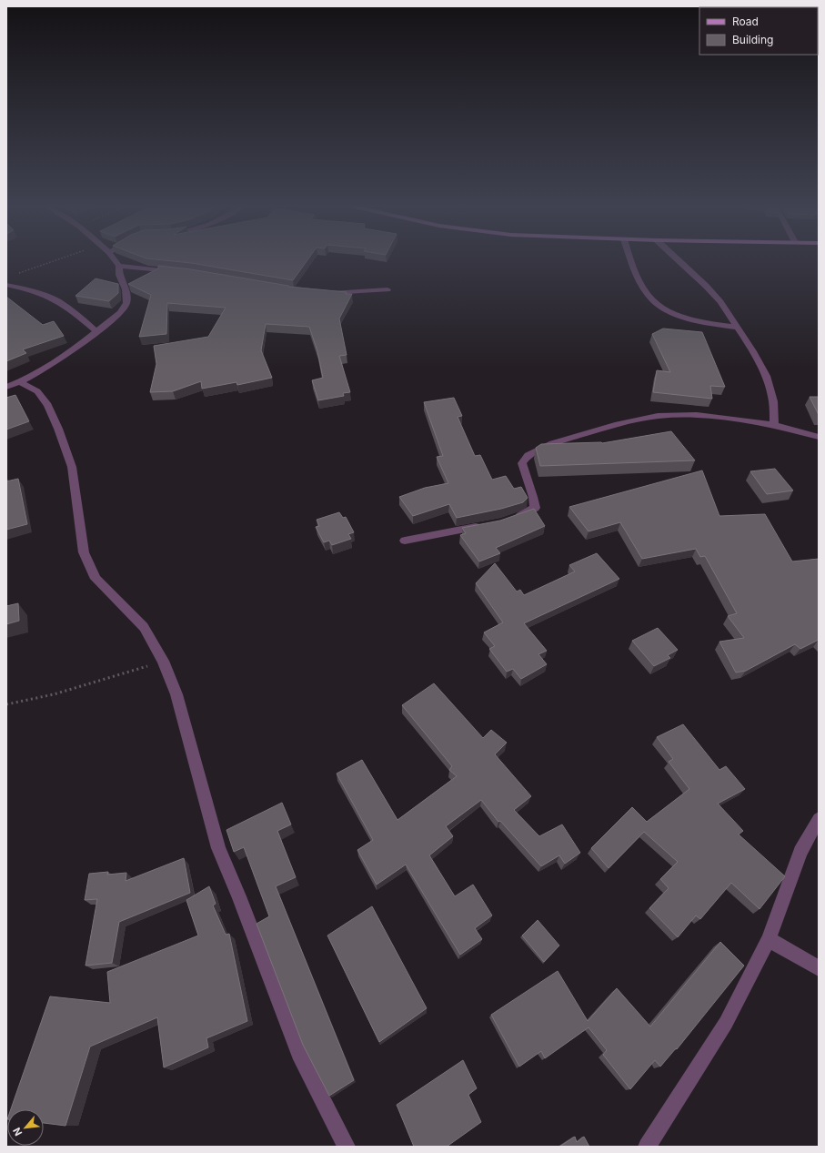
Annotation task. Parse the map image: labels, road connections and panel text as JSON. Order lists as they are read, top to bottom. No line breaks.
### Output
{"legend":["Road","Building"],"north":"bottom left"}
